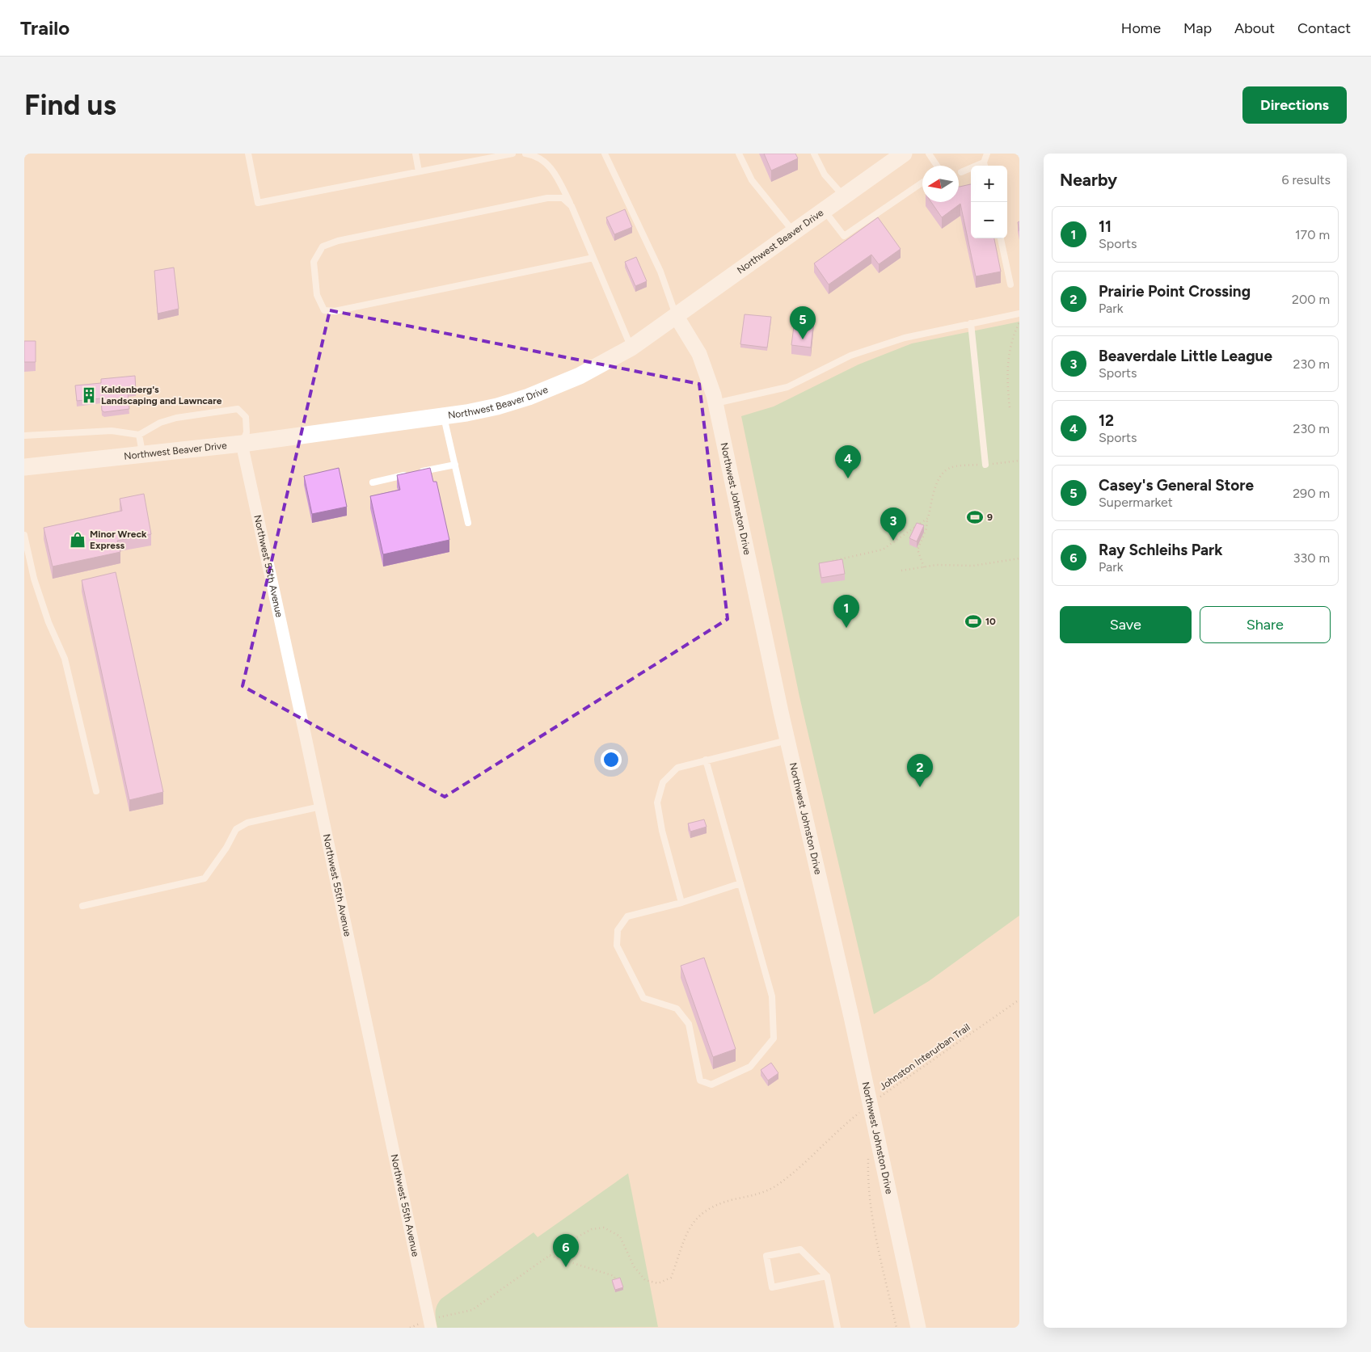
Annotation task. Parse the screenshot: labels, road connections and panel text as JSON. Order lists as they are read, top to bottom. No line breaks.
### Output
{"streets":{"main road":["Northwest Beaver Drive"],"street":["Northwest Johnston Drive","Northwest 55th Avenue"],"path":["Johnston Interurban Trail"]},"crossings":[["Northwest Beaver Drive","Northwest Johnston Drive"],["Northwest Beaver Drive","Northwest 55th Avenue"],["Northwest Johnston Drive","Johnston Interurban Trail"],["Northwest 55th Avenue","Johnston Interurban Trail"]],"places":{"building":["Kaldenberg's Landscaping and Lawncare"],"sports":["9","10"],"shop":["Minor Wreck Express"]},"north":"left","page":{"header":"Trailo","nav":["Home","Map","About","Contact"],"buttons":["Directions",["Save","Share"]],"title":"Find us","heading":["Nearby","6 results"],"map_buttons":["+","−"],"list":[{"mark":"1","name":"11","note":"Sports","value":"170 m"},{"mark":"2","name":"Prairie Point Crossing","note":"Park","value":"200 m"},{"mark":"3","name":"Beaverdale Little League","note":"Sports","value":"230 m"},{"mark":"4","name":"12","note":"Sports","value":"230 m"},{"mark":"5","name":"Casey's General Store","note":"Supermarket","value":"290 m"},{"mark":"6","name":"Ray Schleihs Park","note":"Park","value":"330 m"}],"pins":["5","4","3","1","2","6"]}}
